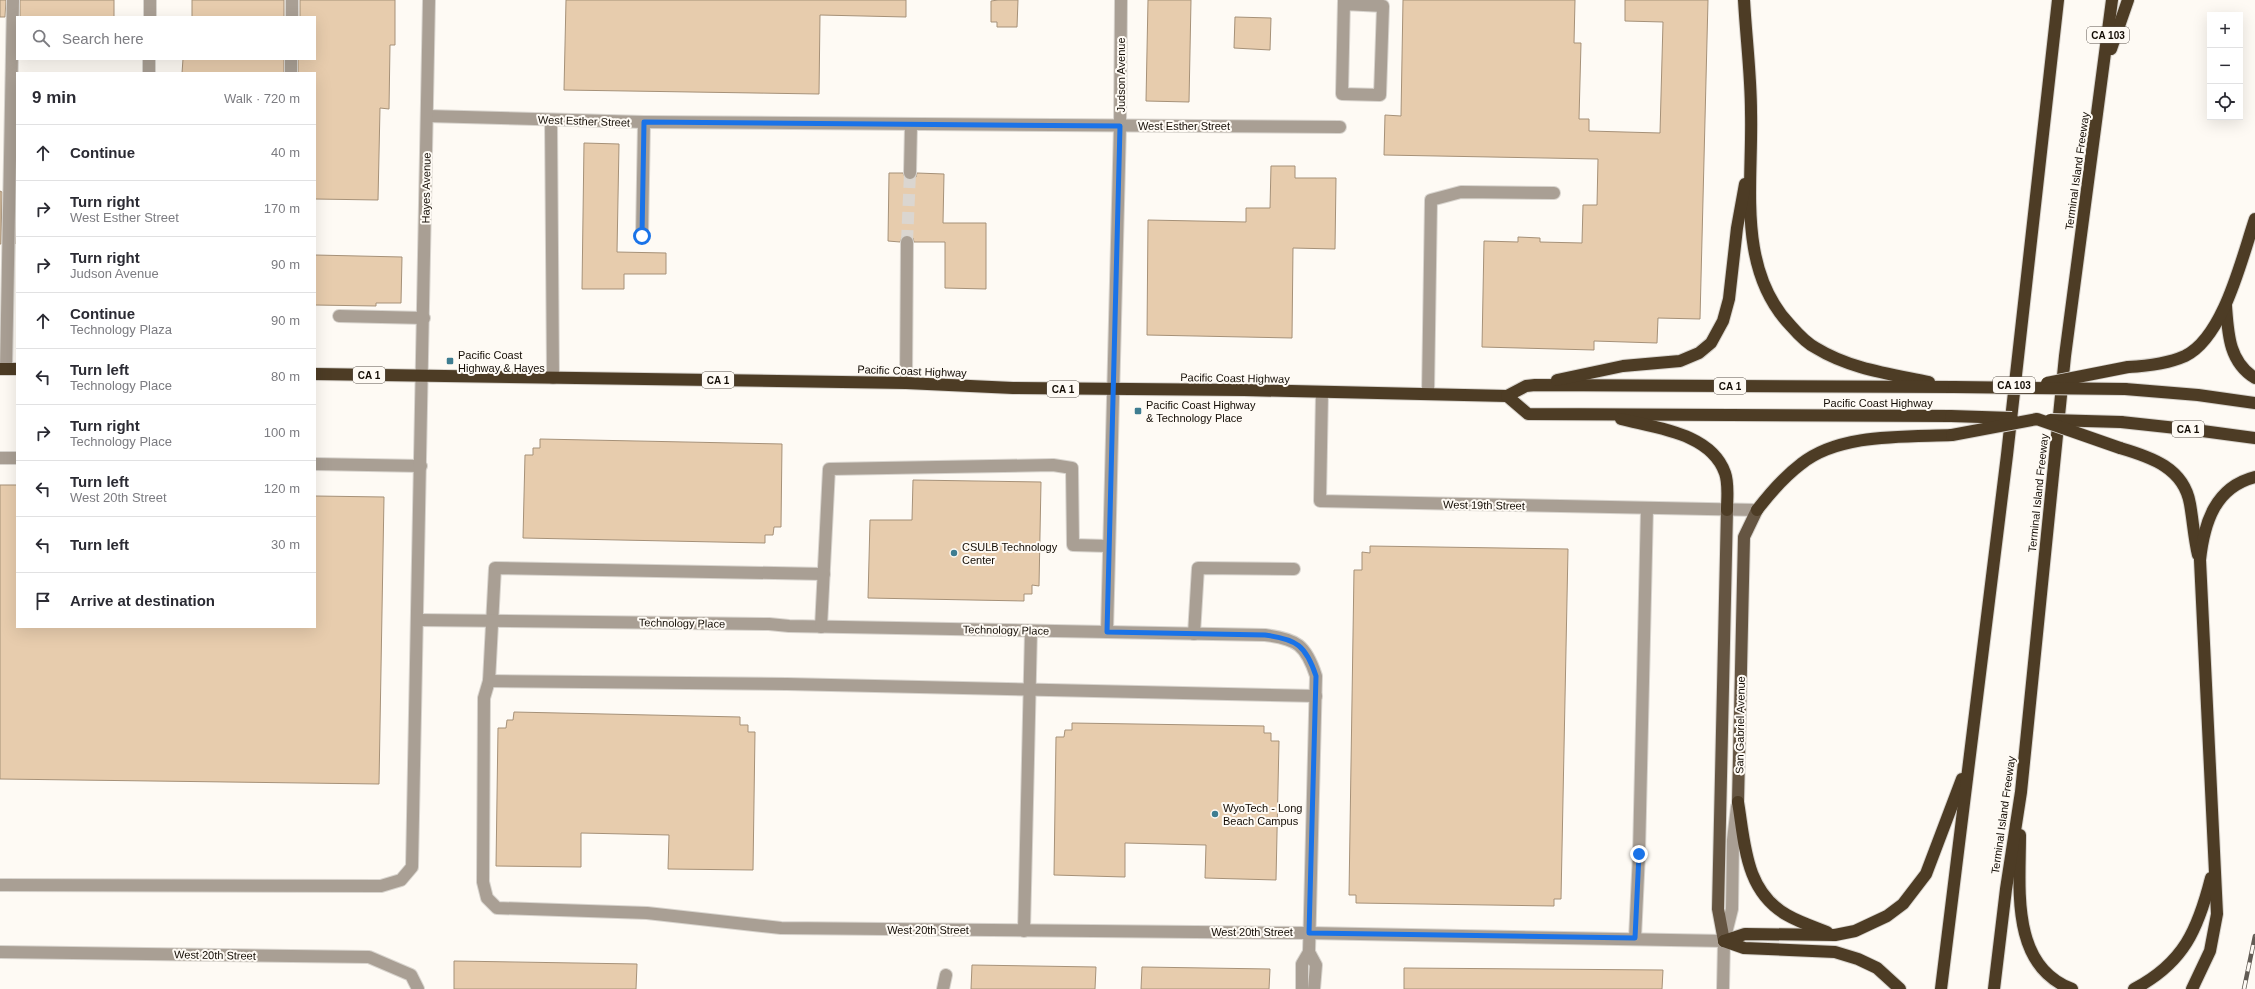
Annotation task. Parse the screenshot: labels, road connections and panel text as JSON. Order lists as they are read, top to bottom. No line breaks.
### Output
{"streets":{"highway":["CA 103","Terminal Island Freeway","Pacific Coast Highway","CA 1"],"main road":["San Gabriel Avenue"],"street":["Judson Avenue","West Esther Street","Hayes Avenue","West 19th Street","Technology Place","West 20th Street"]},"crossings":[["Judson Avenue","West Esther Street"],["Judson Avenue","Pacific Coast Highway"],["Judson Avenue","Technology Place"],["West Esther Street","Hayes Avenue"],["Hayes Avenue","Pacific Coast Highway"],["Hayes Avenue","Technology Place"],["Pacific Coast Highway","West 19th Street"],["West 19th Street","San Gabriel Avenue"],["Technology Place","West 20th Street"],["San Gabriel Avenue","West 20th Street"]],"places":{"transit":["Pacific Coast Highway & Hayes","Pacific Coast Highway & Technology Place"],"other":["CSULB Technology Center","WyoTech - Long Beach Campus"]},"page":{"map_buttons":["+","−"],"search":"Search here","heading":["9 min","Walk · 720 m"],"list":[["Continue","40 m"],["Turn right","West Esther Street","170 m"],["Turn right","Judson Avenue","90 m"],["Continue","Technology Plaza","90 m"],["Turn left","Technology Place","80 m"],["Turn right","Technology Place","100 m"],["Turn left","West 20th Street","120 m"],["Turn left","30 m"],"Arrive at destination"]}}
